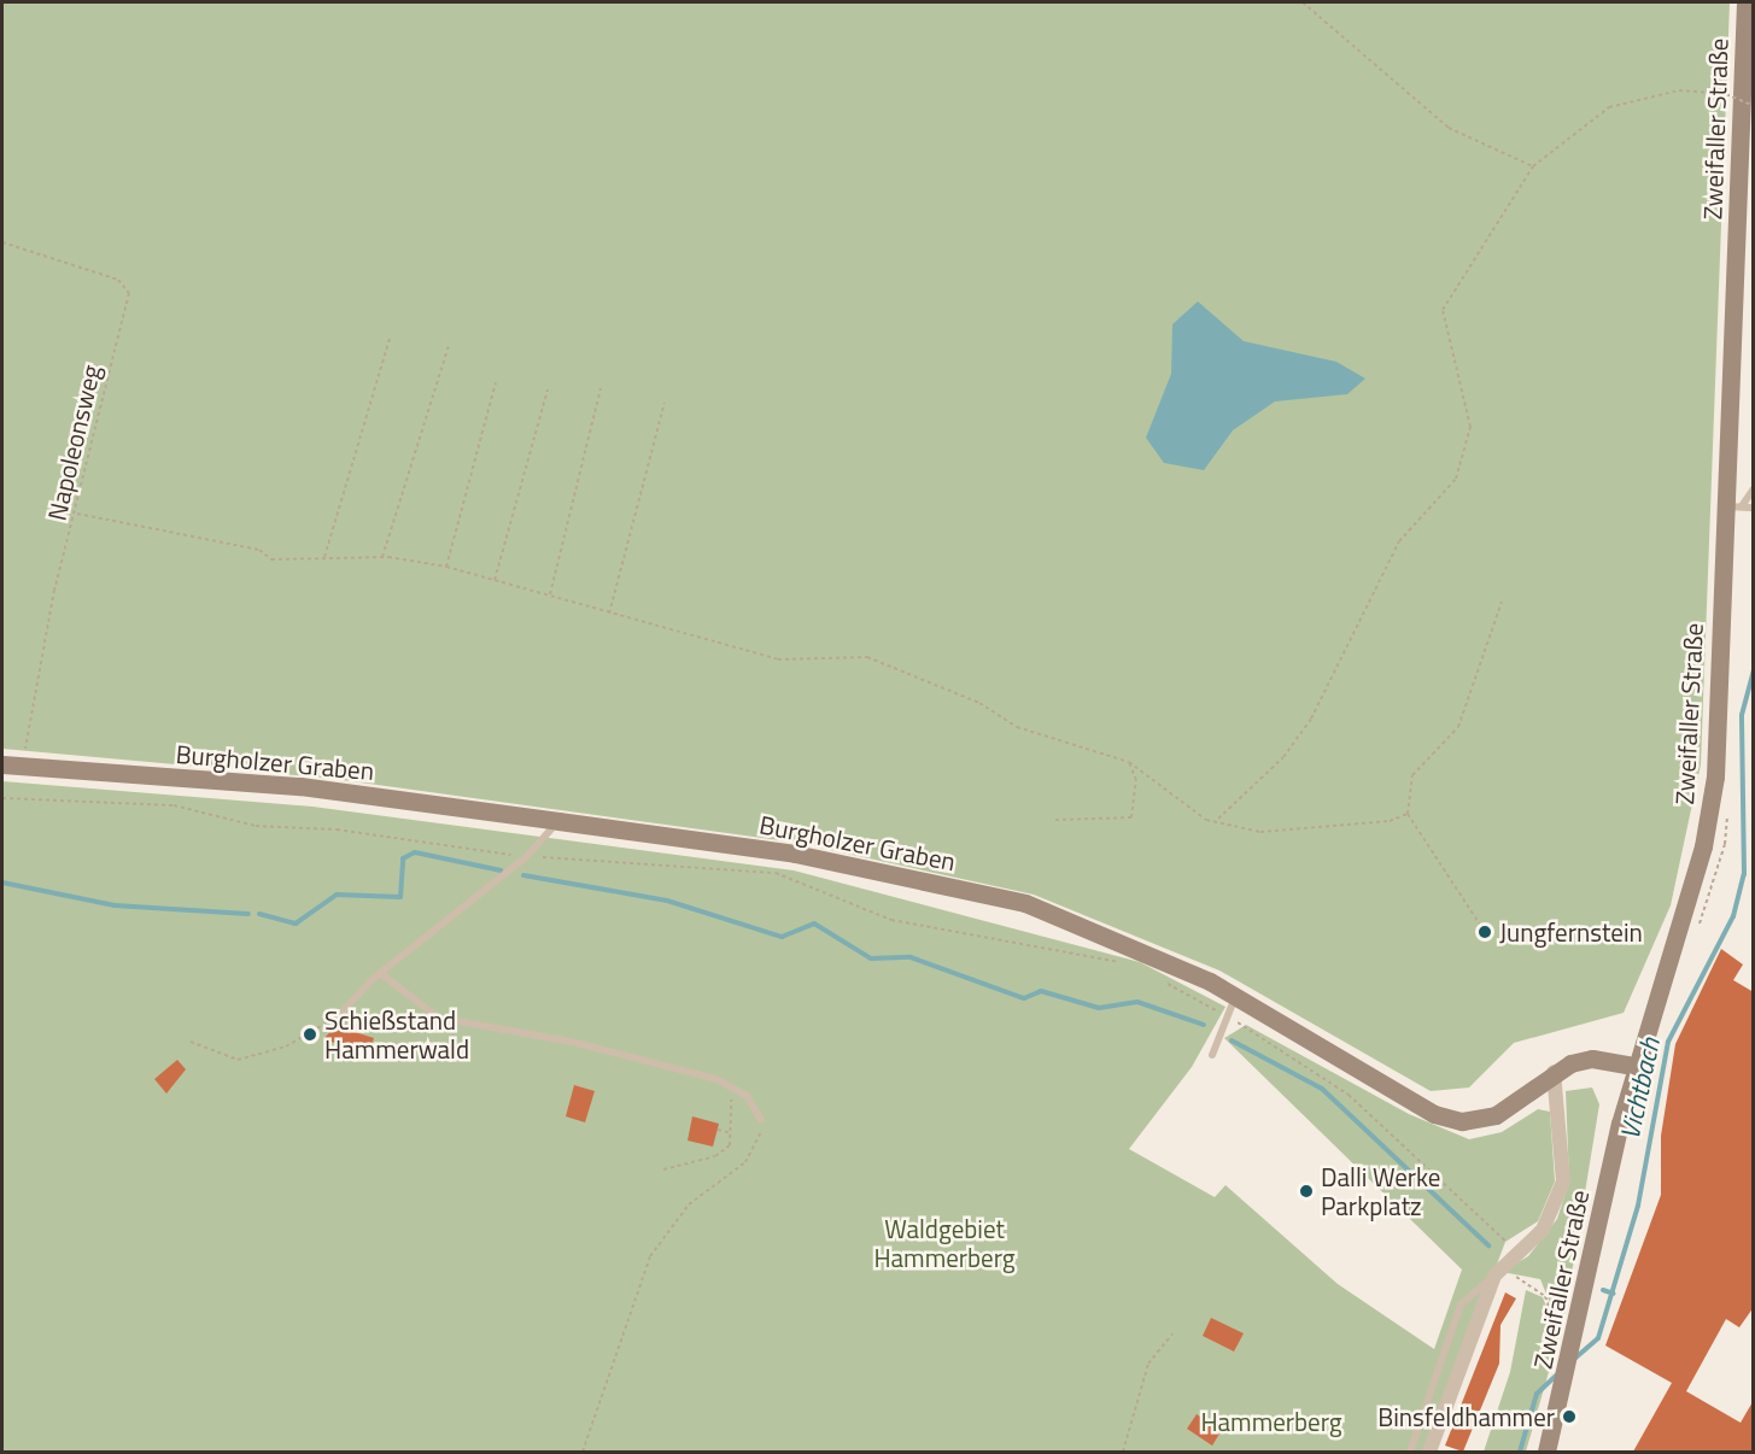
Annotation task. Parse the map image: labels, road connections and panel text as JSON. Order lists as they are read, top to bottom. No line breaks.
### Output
{"streets":{"main road":["Zweifaller Straße","Burgholzer Graben"],"path":["Napoleonsweg"]},"crossings":[["Zweifaller Straße","Burgholzer Graben"]],"water":["Vichtbach"],"parks":["Waldgebiet Hammerberg","Hammerberg"],"places":["Jungfernstein","Schießstand Hammerwald","Dalli Werke Parkplatz","Binsfeldhammer"]}
